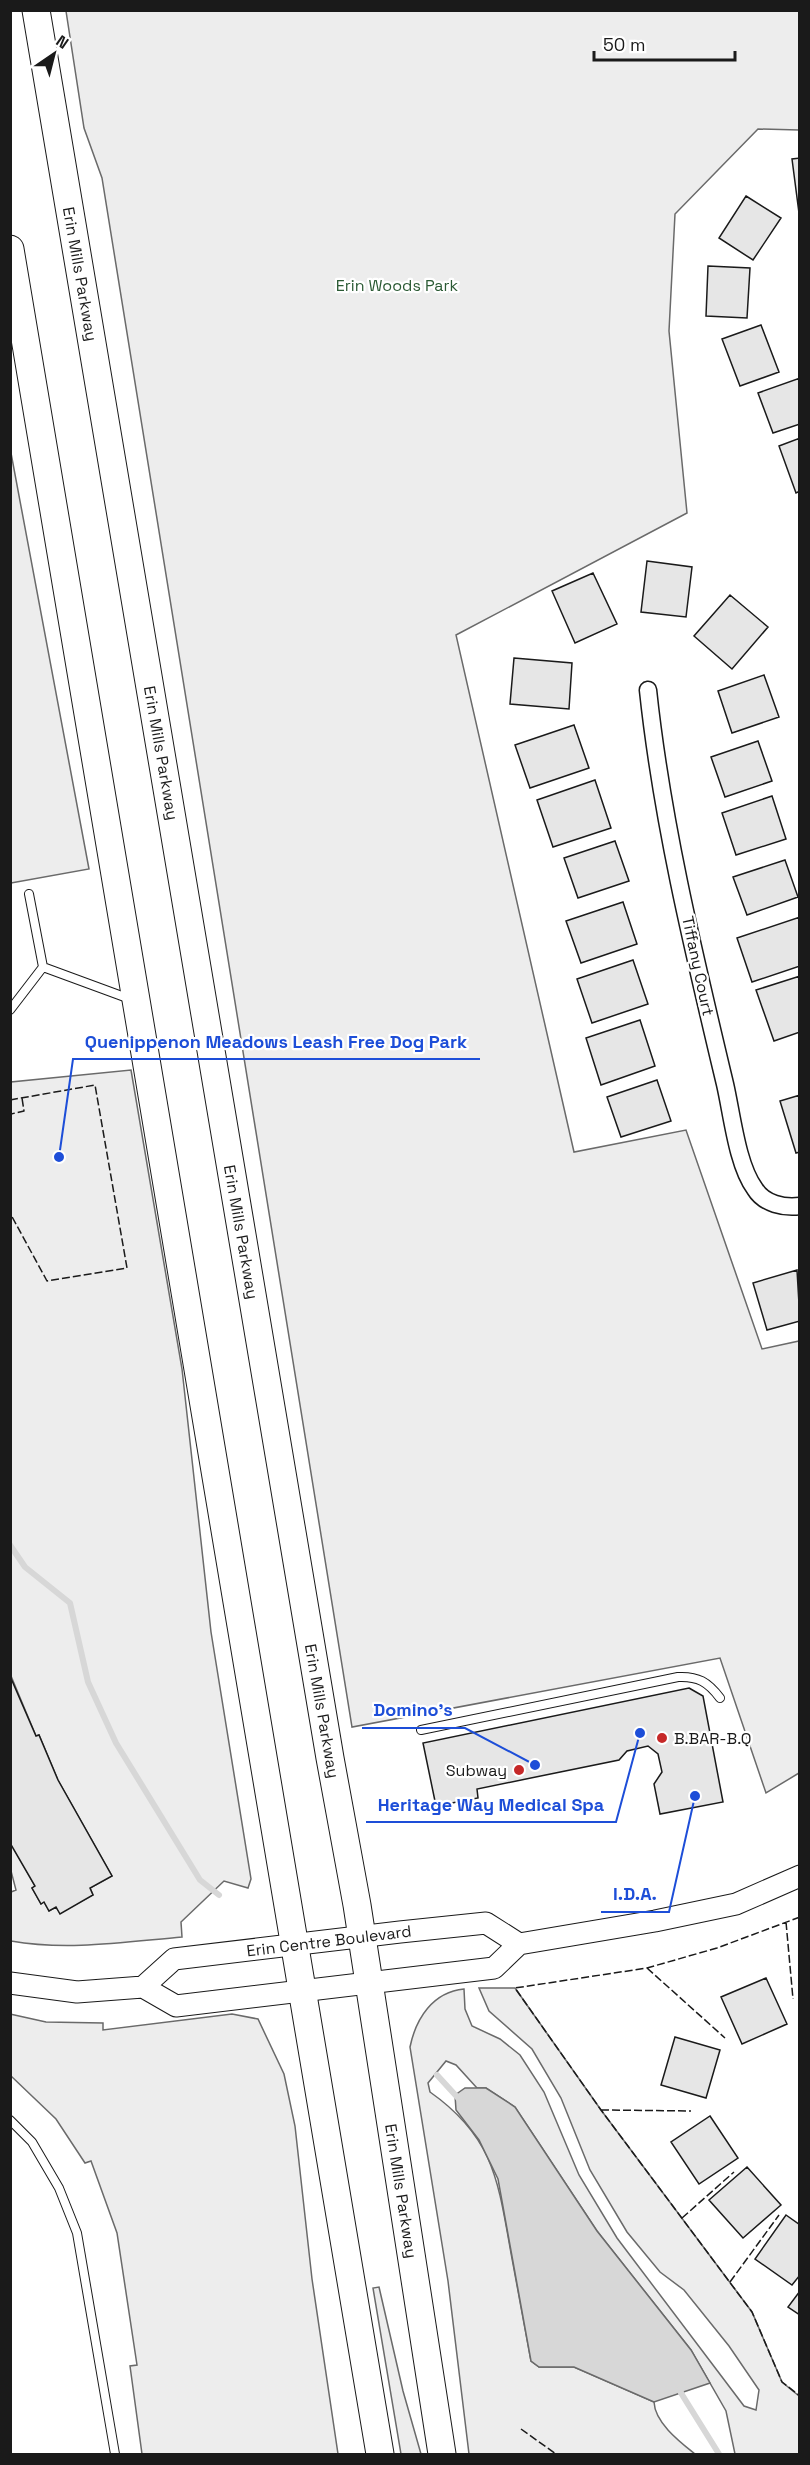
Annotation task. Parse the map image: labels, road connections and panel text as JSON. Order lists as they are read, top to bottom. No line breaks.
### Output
{"streets":{"main road":["Erin Mills Parkway"],"street":["Tiffany Court","Erin Centre Boulevard"]},"crossings":[["Erin Mills Parkway","Erin Centre Boulevard"]],"parks":["Erin Woods Park"],"places":["Quenippenon Meadows Leash Free Dog Park","Heritage Way Medical Spa","B.BAR-B.Q","Domino's","Subway","I.D.A."],"scale_bar":"50 m","north":"top right"}
